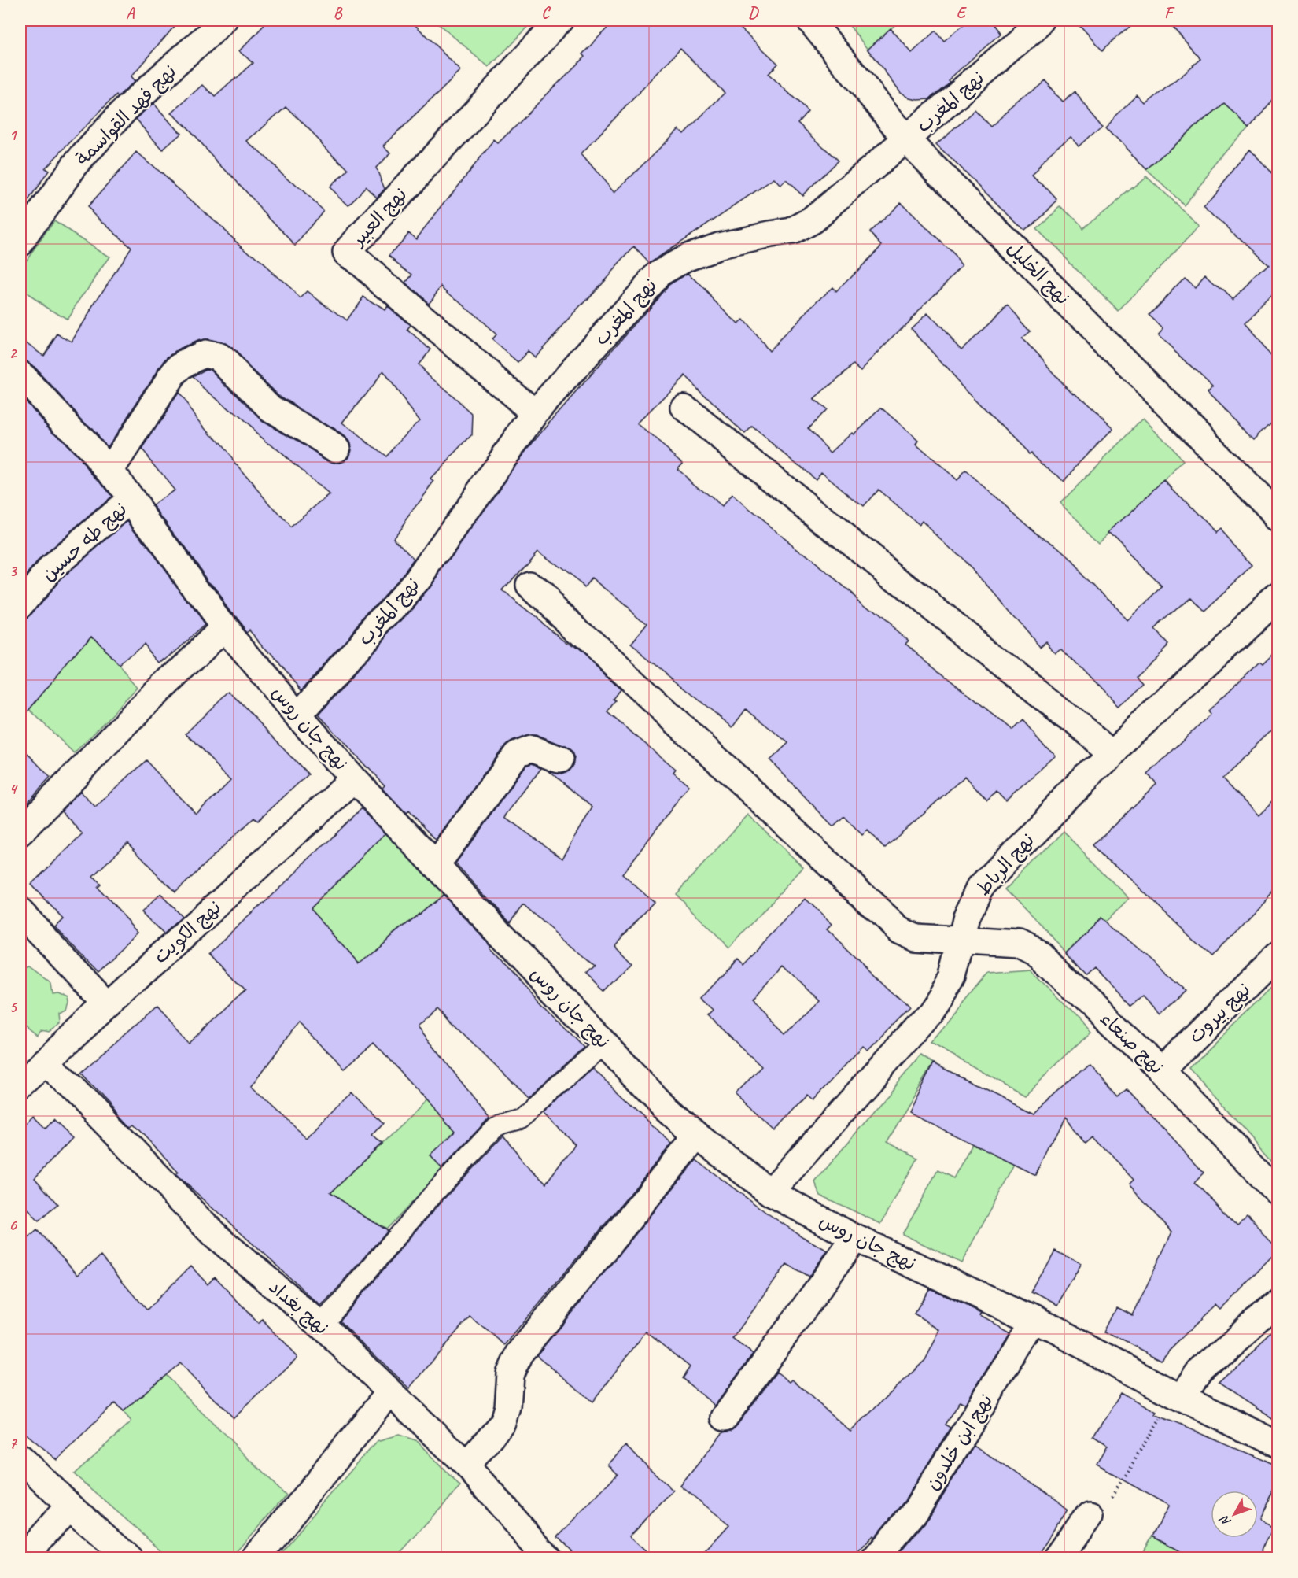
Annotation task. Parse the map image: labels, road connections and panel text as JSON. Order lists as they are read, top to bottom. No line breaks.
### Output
{"streets":{"street":["نهج المغرب","نهج فهد القواسمة","نهج العبير","نهج الخليل","نهج طه حسين","نهج جان روس","نهج الرباط","نهج الكويت","نهج بيروت","نهج صنعاء","نهج بغداد","نهج ابن خلدون"]},"crossings":[["نهج المغرب","نهج العبير"],["نهج المغرب","نهج الخليل"],["نهج المغرب","نهج جان روس"],["نهج طه حسين","نهج جان روس"],["نهج جان روس","نهج الرباط"],["نهج جان روس","نهج الكويت"],["نهج جان روس","نهج ابن خلدون"],["نهج الرباط","نهج صنعاء"],["نهج الكويت","نهج بغداد"],["نهج بيروت","نهج صنعاء"]],"north":"bottom left","grid":{"columns":["A","B","C","D","E","F"],"rows":["1","2","3","4","5","6","7"]}}
